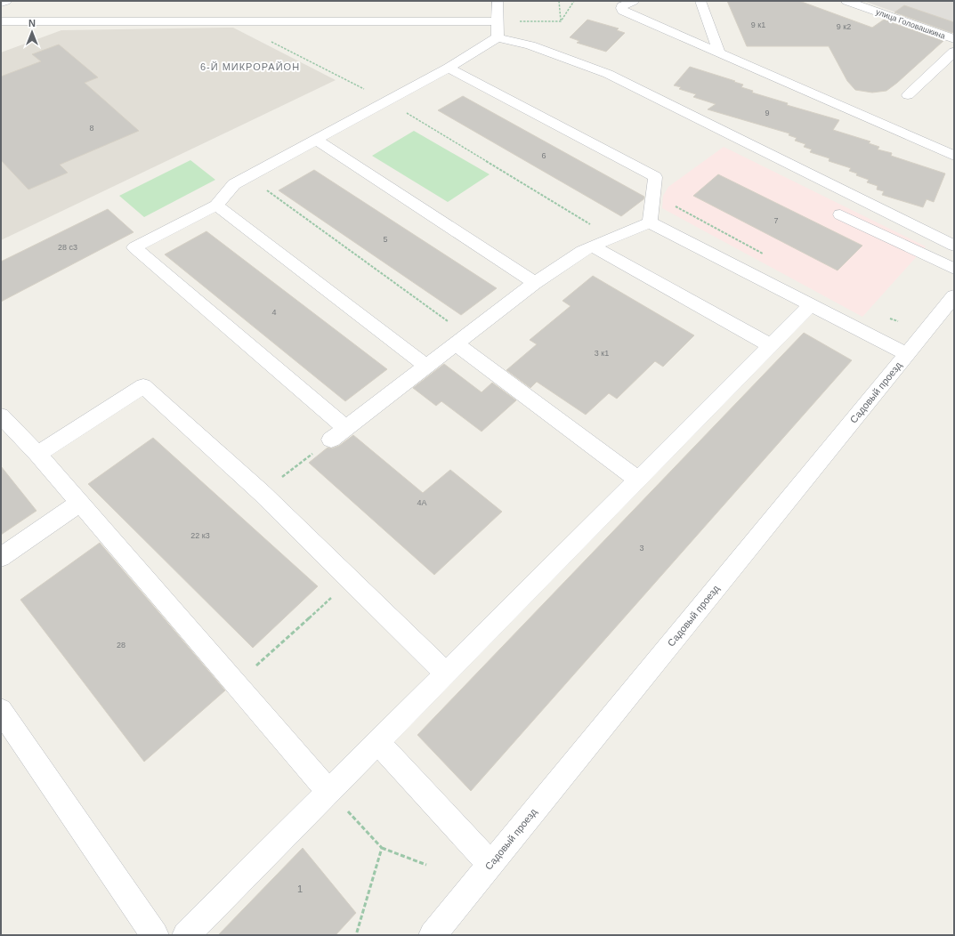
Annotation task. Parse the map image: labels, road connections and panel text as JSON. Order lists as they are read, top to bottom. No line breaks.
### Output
{"streets":{"street":["улица Головашкина","Садовый проезд"]},"districts":["6-Й МИКРОРАЙОН"],"house_numbers":["9 к1","9 к2","9","8","6","7","5","28 с3","4","3 к1","4А","22 к3","3","28","1"],"north":"top"}
